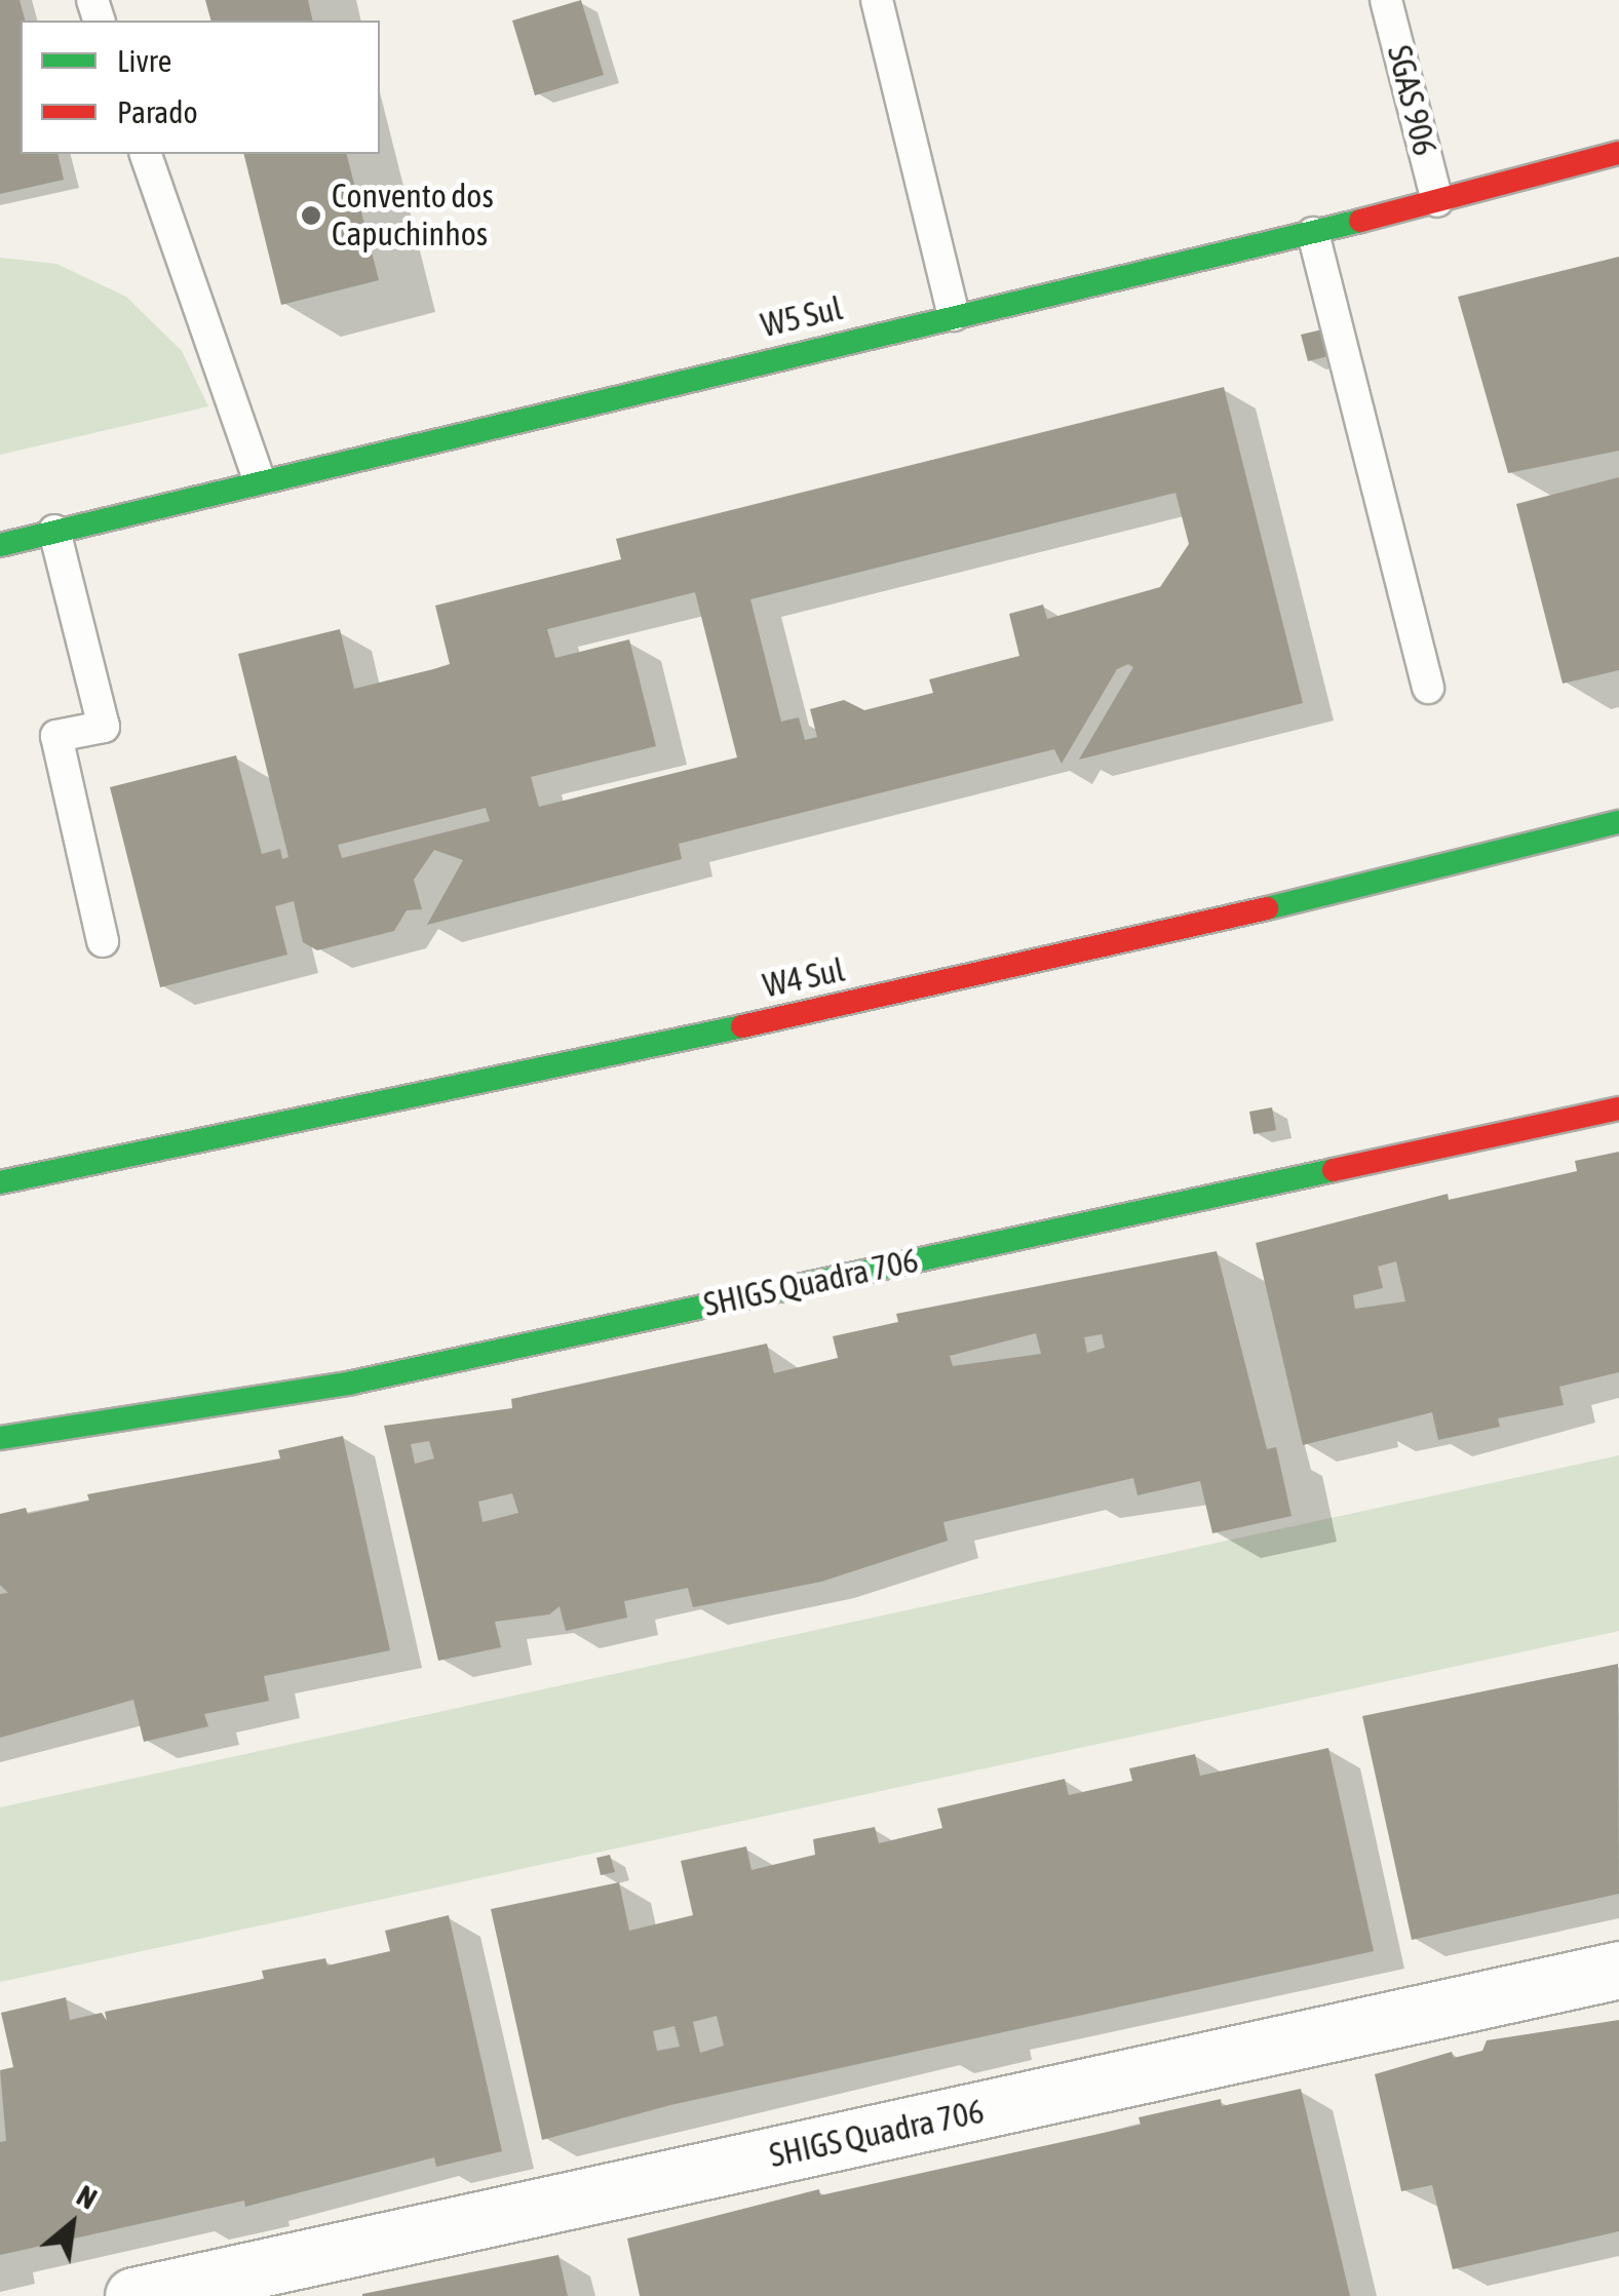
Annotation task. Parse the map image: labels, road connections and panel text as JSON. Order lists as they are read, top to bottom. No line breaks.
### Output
{"streets":{"main road":["W5 Sul","W4 Sul","SHIGS Quadra 706"],"lane":["SGAS 906"]},"crossings":[["SGAS 906","W5 Sul"]],"places":["Convento dos Capuchinhos"],"legend":["Livre","Parado"],"north":"top right"}
